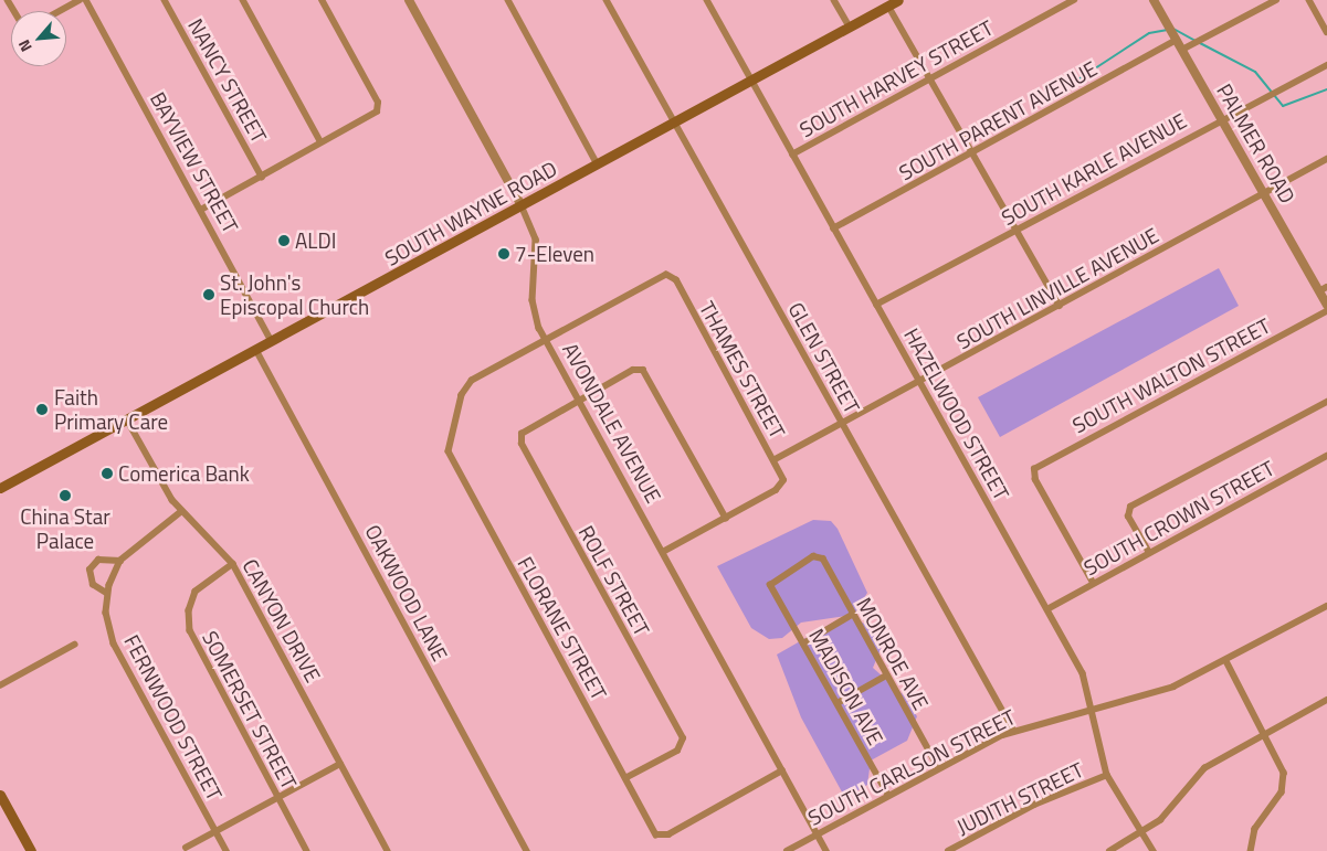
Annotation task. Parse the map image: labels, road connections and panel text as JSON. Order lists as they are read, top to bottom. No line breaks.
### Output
{"streets":{"main road":["SOUTH WAYNE ROAD"],"street":["SOUTH HARVEY STREET","NANCY STREET","SOUTH PARENT AVENUE","PALMER ROAD","BAYVIEW STREET","SOUTH KARLE AVENUE","SOUTH LINVILLE AVENUE","GLEN STREET","THAMES STREET","SOUTH WALTON STREET","HAZELWOOD STREET","AVONDALE AVENUE","SOUTH CROWN STREET","ROLF STREET","OAKWOOD LANE","CANYON DRIVE","FLORANE STREET","MONROE AVE","MADISON AVE","SOMERSET STREET","FERNWOOD STREET","SOUTH CARLSON STREET","JUDITH STREET"]},"crossings":[["SOUTH HARVEY STREET","HAZELWOOD STREET"],["SOUTH PARENT AVENUE","PALMER ROAD"],["SOUTH PARENT AVENUE","HAZELWOOD STREET"],["PALMER ROAD","SOUTH KARLE AVENUE"],["PALMER ROAD","SOUTH LINVILLE AVENUE"],["BAYVIEW STREET","SOUTH WAYNE ROAD"],["SOUTH KARLE AVENUE","HAZELWOOD STREET"],["SOUTH WAYNE ROAD","GLEN STREET"],["SOUTH WAYNE ROAD","HAZELWOOD STREET"],["SOUTH WAYNE ROAD","AVONDALE AVENUE"],["SOUTH WAYNE ROAD","OAKWOOD LANE"],["SOUTH WAYNE ROAD","CANYON DRIVE"],["SOUTH LINVILLE AVENUE","GLEN STREET"],["SOUTH LINVILLE AVENUE","THAMES STREET"],["SOUTH LINVILLE AVENUE","HAZELWOOD STREET"],["GLEN STREET","SOUTH CARLSON STREET"],["THAMES STREET","AVONDALE AVENUE"],["THAMES STREET","FLORANE STREET"],["SOUTH WALTON STREET","SOUTH CROWN STREET"],["HAZELWOOD STREET","SOUTH CROWN STREET"],["HAZELWOOD STREET","SOUTH CARLSON STREET"],["HAZELWOOD STREET","JUDITH STREET"],["AVONDALE AVENUE","ROLF STREET"],["AVONDALE AVENUE","FLORANE STREET"],["AVONDALE AVENUE","SOUTH CARLSON STREET"],["ROLF STREET","FLORANE STREET"],["CANYON DRIVE","SOMERSET STREET"],["MONROE AVE","MADISON AVE"],["MONROE AVE","SOUTH CARLSON STREET"],["MADISON AVE","SOUTH CARLSON STREET"]],"places":["ALDI","7-Eleven","St. John's Episcopal Church","Faith Primary Care","Comerica Bank","China Star Palace"],"north":"bottom left"}
